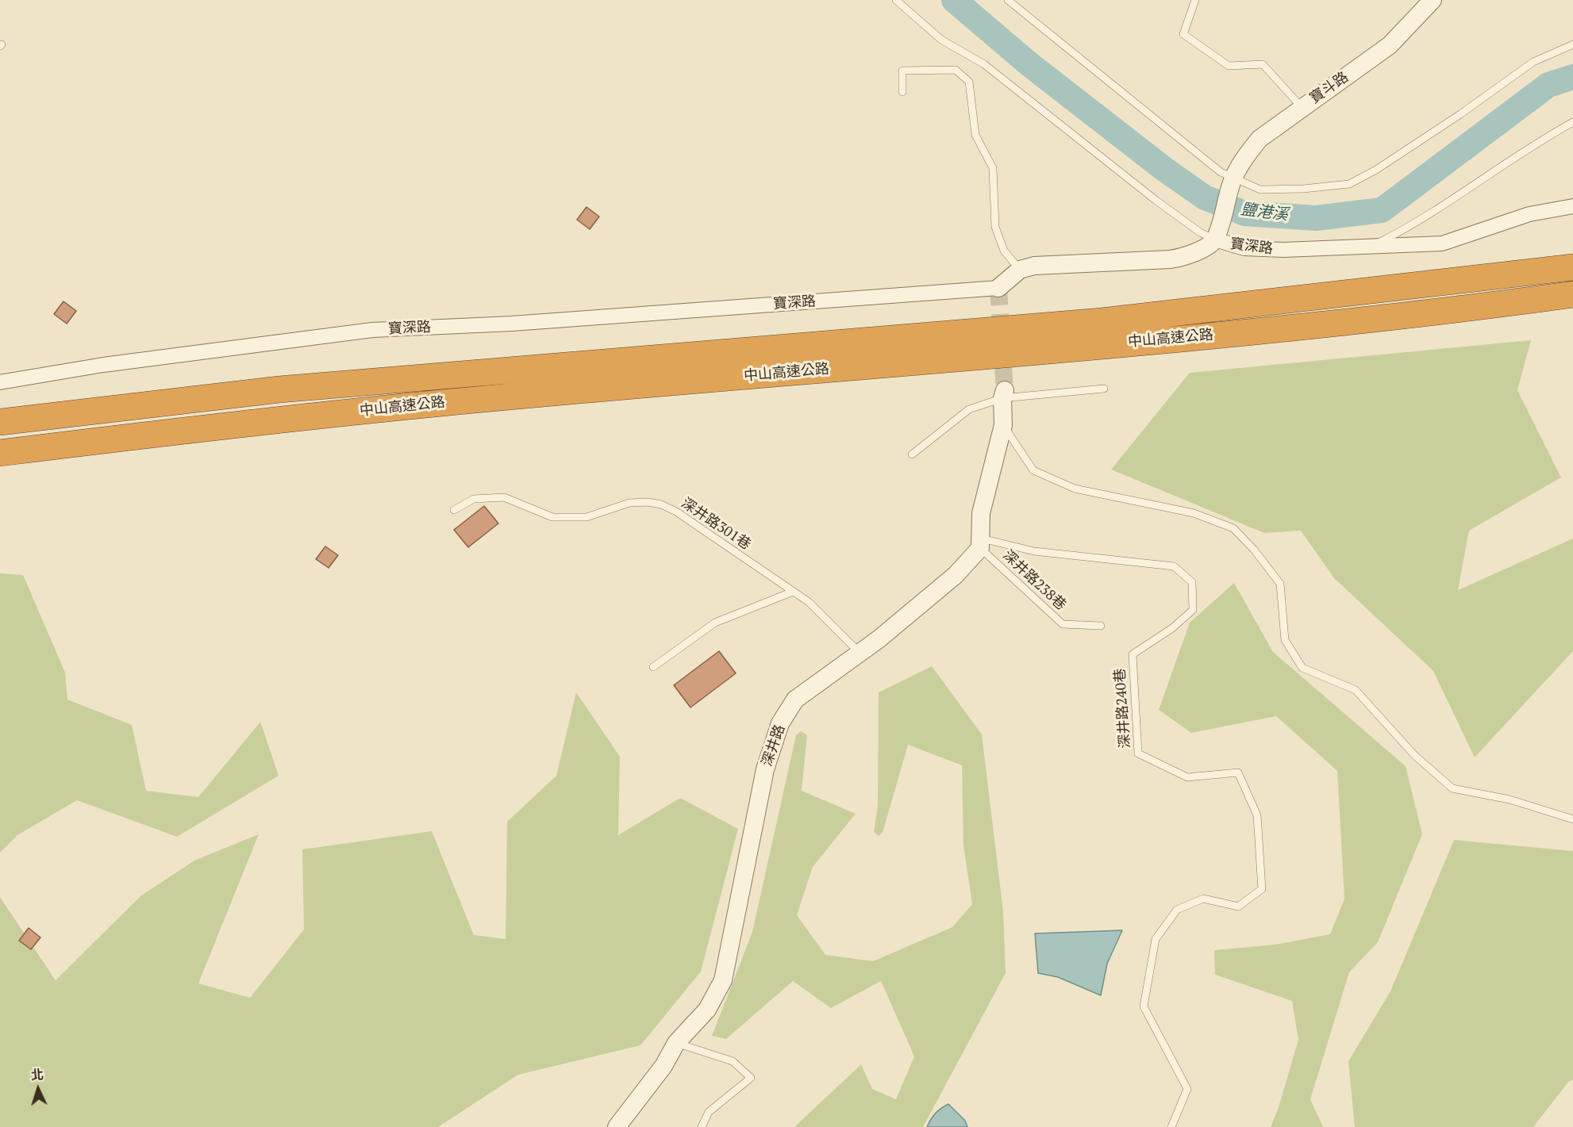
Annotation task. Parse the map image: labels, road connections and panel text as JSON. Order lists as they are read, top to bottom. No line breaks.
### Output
{"streets":{"highway":["中山高速公路"],"street":["寶斗路","寶深路","深井路"],"lane":["深井路301巷","深井路238巷","深井路240巷"]},"crossings":[["寶斗路","寶深路"],["深井路301巷","深井路"],["深井路238巷","深井路240巷"],["深井路238巷","深井路"],["深井路240巷","深井路"]],"water":["鹽港溪"],"north":"top"}
